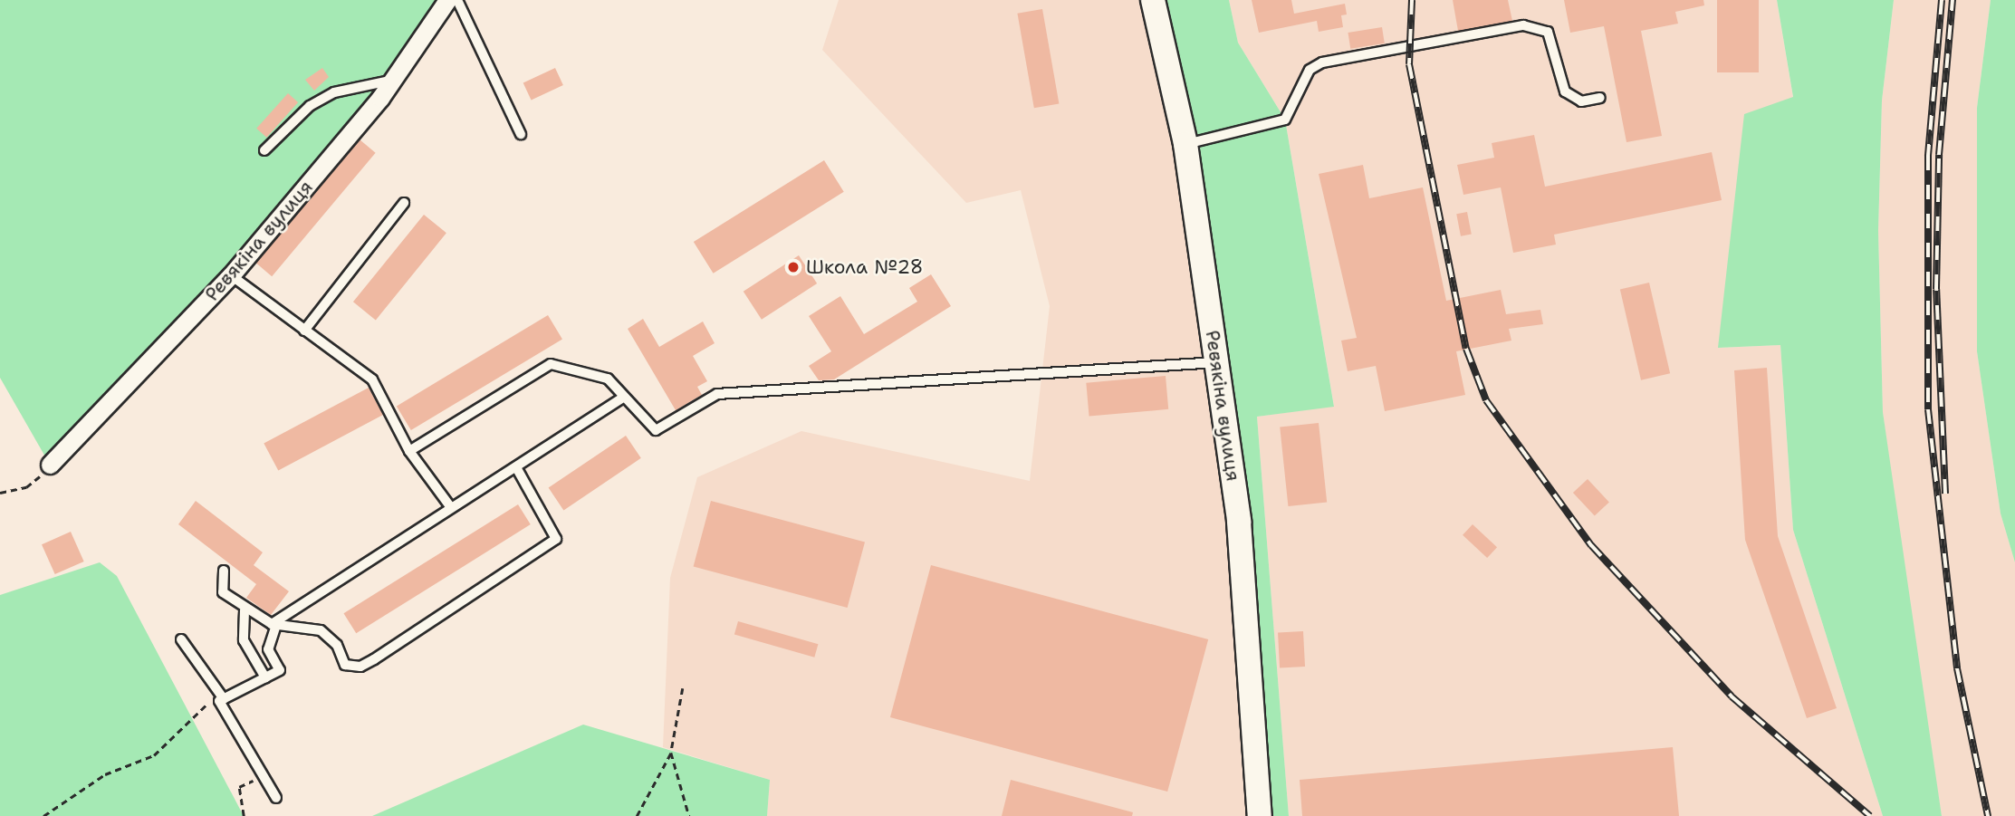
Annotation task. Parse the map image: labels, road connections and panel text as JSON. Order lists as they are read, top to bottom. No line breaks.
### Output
{"streets":{"street":["Ревякіна вулиця"]},"places":["Школа №28"]}
